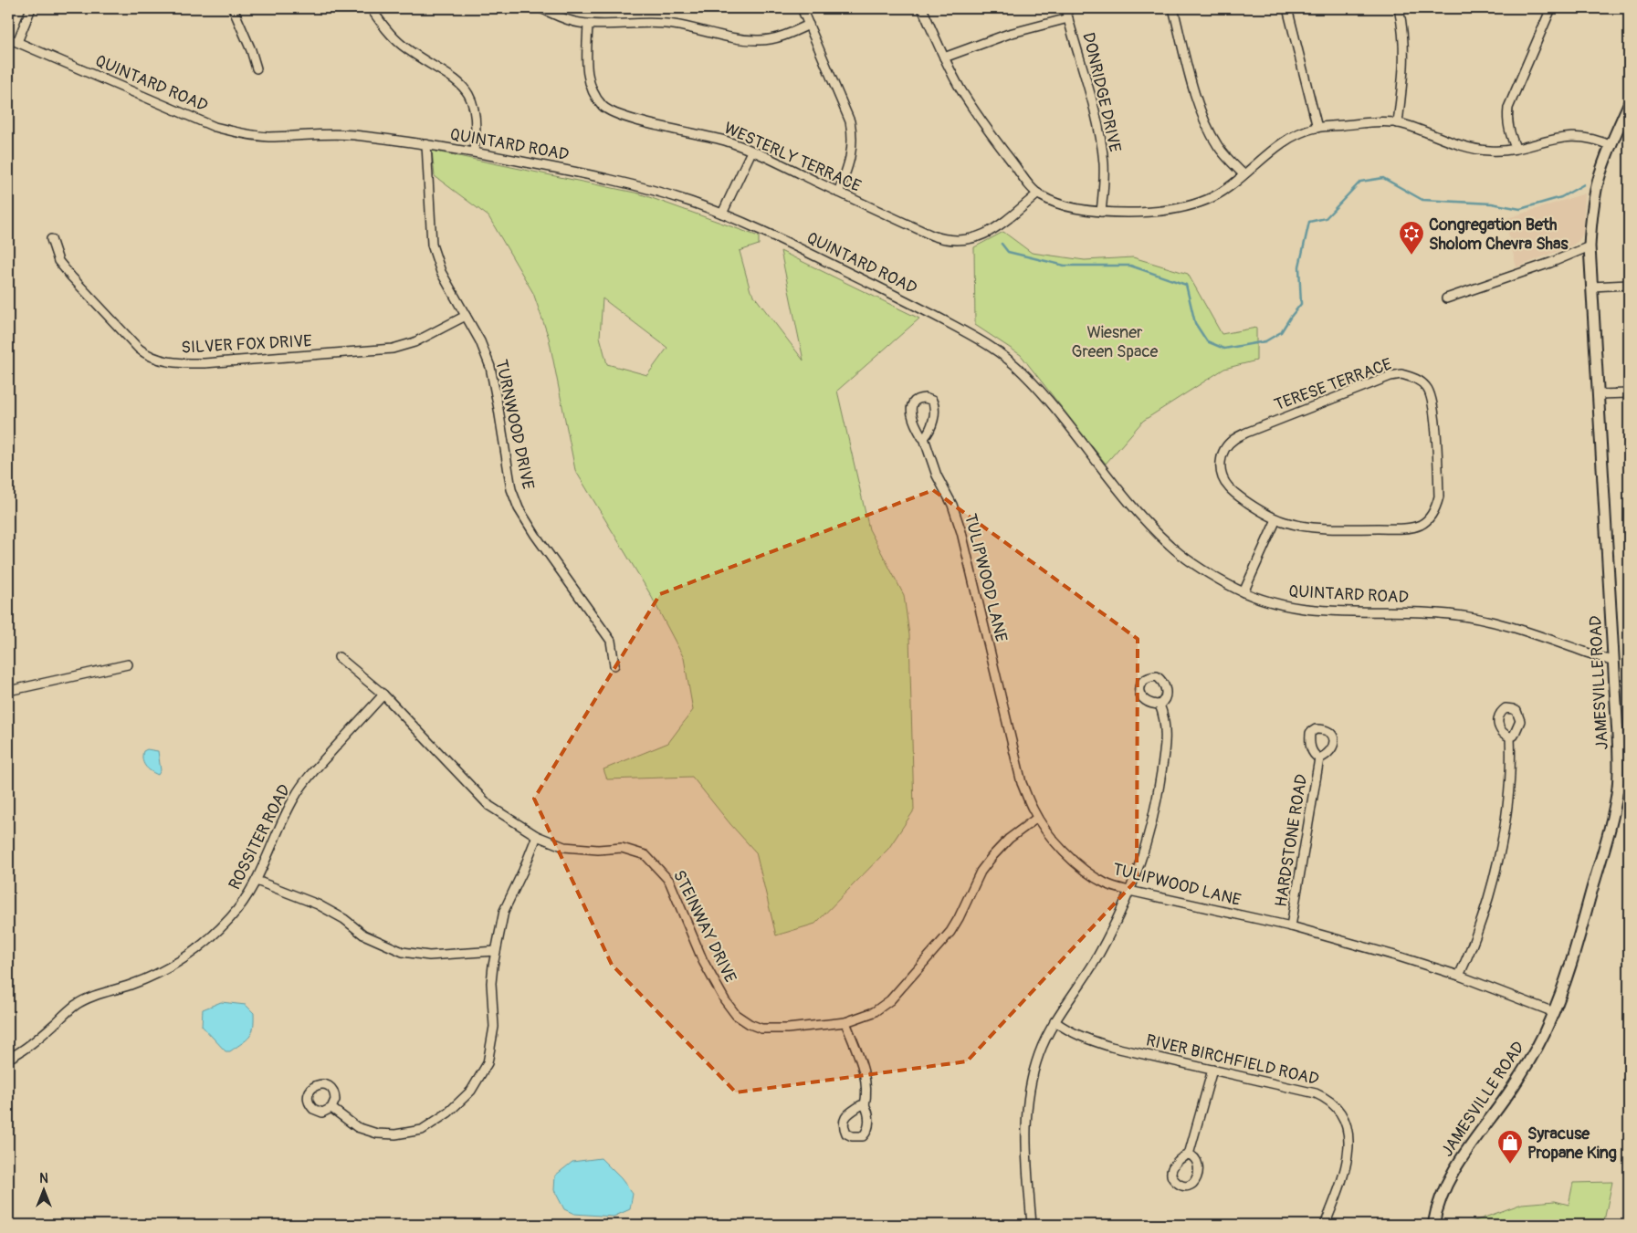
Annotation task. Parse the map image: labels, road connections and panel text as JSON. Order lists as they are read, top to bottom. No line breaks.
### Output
{"streets":{"street":["QUINTARD ROAD","DONRIDGE DRIVE","WESTERLY TERRACE","SILVER FOX DRIVE","TERESE TERRACE","TURNWOOD DRIVE","TULIPWOOD LANE","JAMESVILLE ROAD","ROSSITER ROAD","HARDSTONE ROAD","STEINWAY DRIVE","RIVER BIRCHFIELD ROAD"]},"crossings":[["QUINTARD ROAD","TURNWOOD DRIVE"],["QUINTARD ROAD","JAMESVILLE ROAD"],["SILVER FOX DRIVE","TURNWOOD DRIVE"],["TULIPWOOD LANE","JAMESVILLE ROAD"],["TULIPWOOD LANE","HARDSTONE ROAD"],["TULIPWOOD LANE","STEINWAY DRIVE"],["ROSSITER ROAD","STEINWAY DRIVE"]],"parks":["Wiesner Green Space"],"places":{"synagogue":["Congregation Beth Sholom Chevra Shas"],"shop":["Syracuse Propane King"]},"north":"top"}
